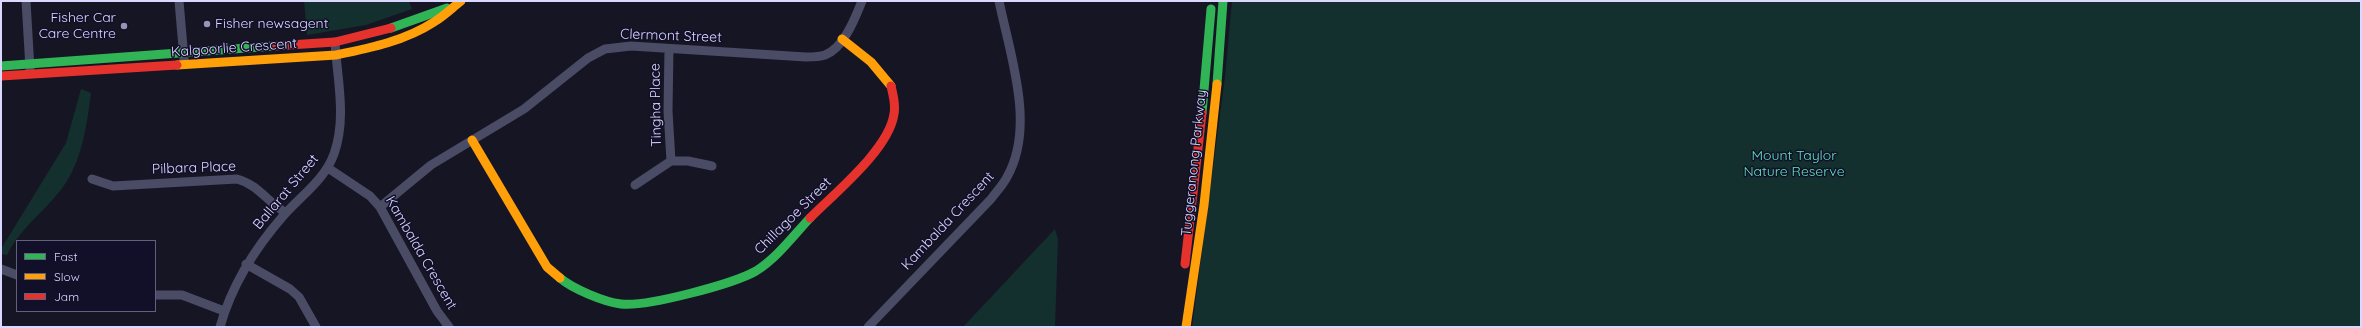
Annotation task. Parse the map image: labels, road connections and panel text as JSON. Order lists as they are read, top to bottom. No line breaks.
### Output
{"streets":{"main road":["Kalgoorlie Crescent","Tuggeranong Parkway","Chillagoe Street"],"street":["Clermont Street","Tingha Place","Pilbara Place","Ballarat Street","Kambalda Crescent"]},"crossings":[["Clermont Street","Tingha Place"],["Clermont Street","Chillagoe Street"],["Clermont Street","Kambalda Crescent"],["Kalgoorlie Crescent","Ballarat Street"],["Pilbara Place","Ballarat Street"],["Ballarat Street","Kambalda Crescent"]],"parks":["Mount Taylor Nature Reserve"],"places":["Fisher newsagent","Fisher Car Care Centre"],"legend":["Fast","Slow","Jam"]}
